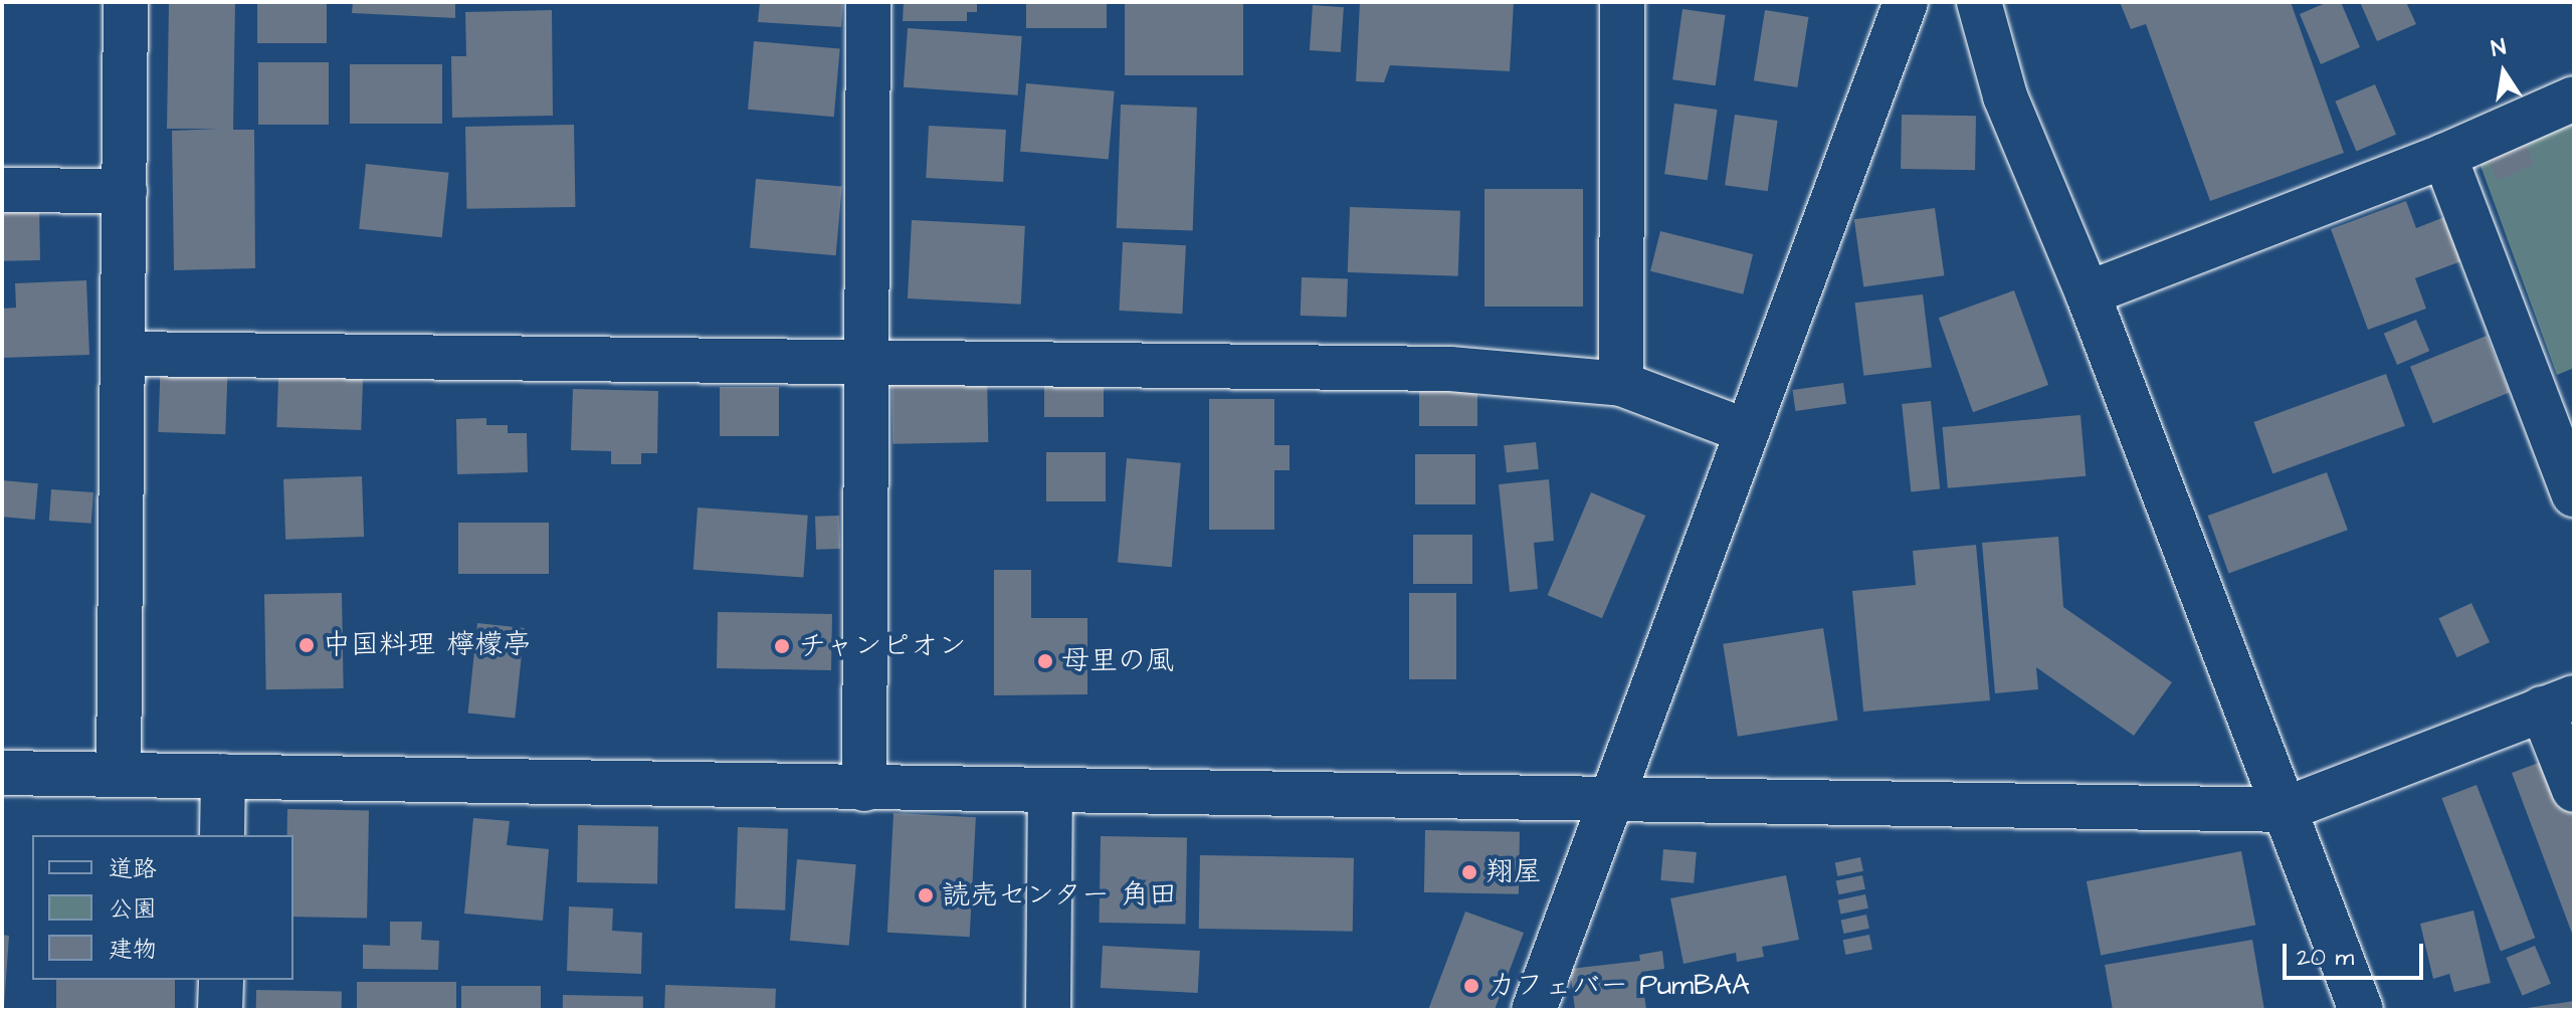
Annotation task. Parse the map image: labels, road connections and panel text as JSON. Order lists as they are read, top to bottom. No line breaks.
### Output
{"places":["中国料理 檸檬亭","チャンピオン","母里の風","翔屋","読売センター 角田","カフェバー PumBAA"],"legend":["道路","公園","建物"],"scale_bar":"20 m","north":"top"}
